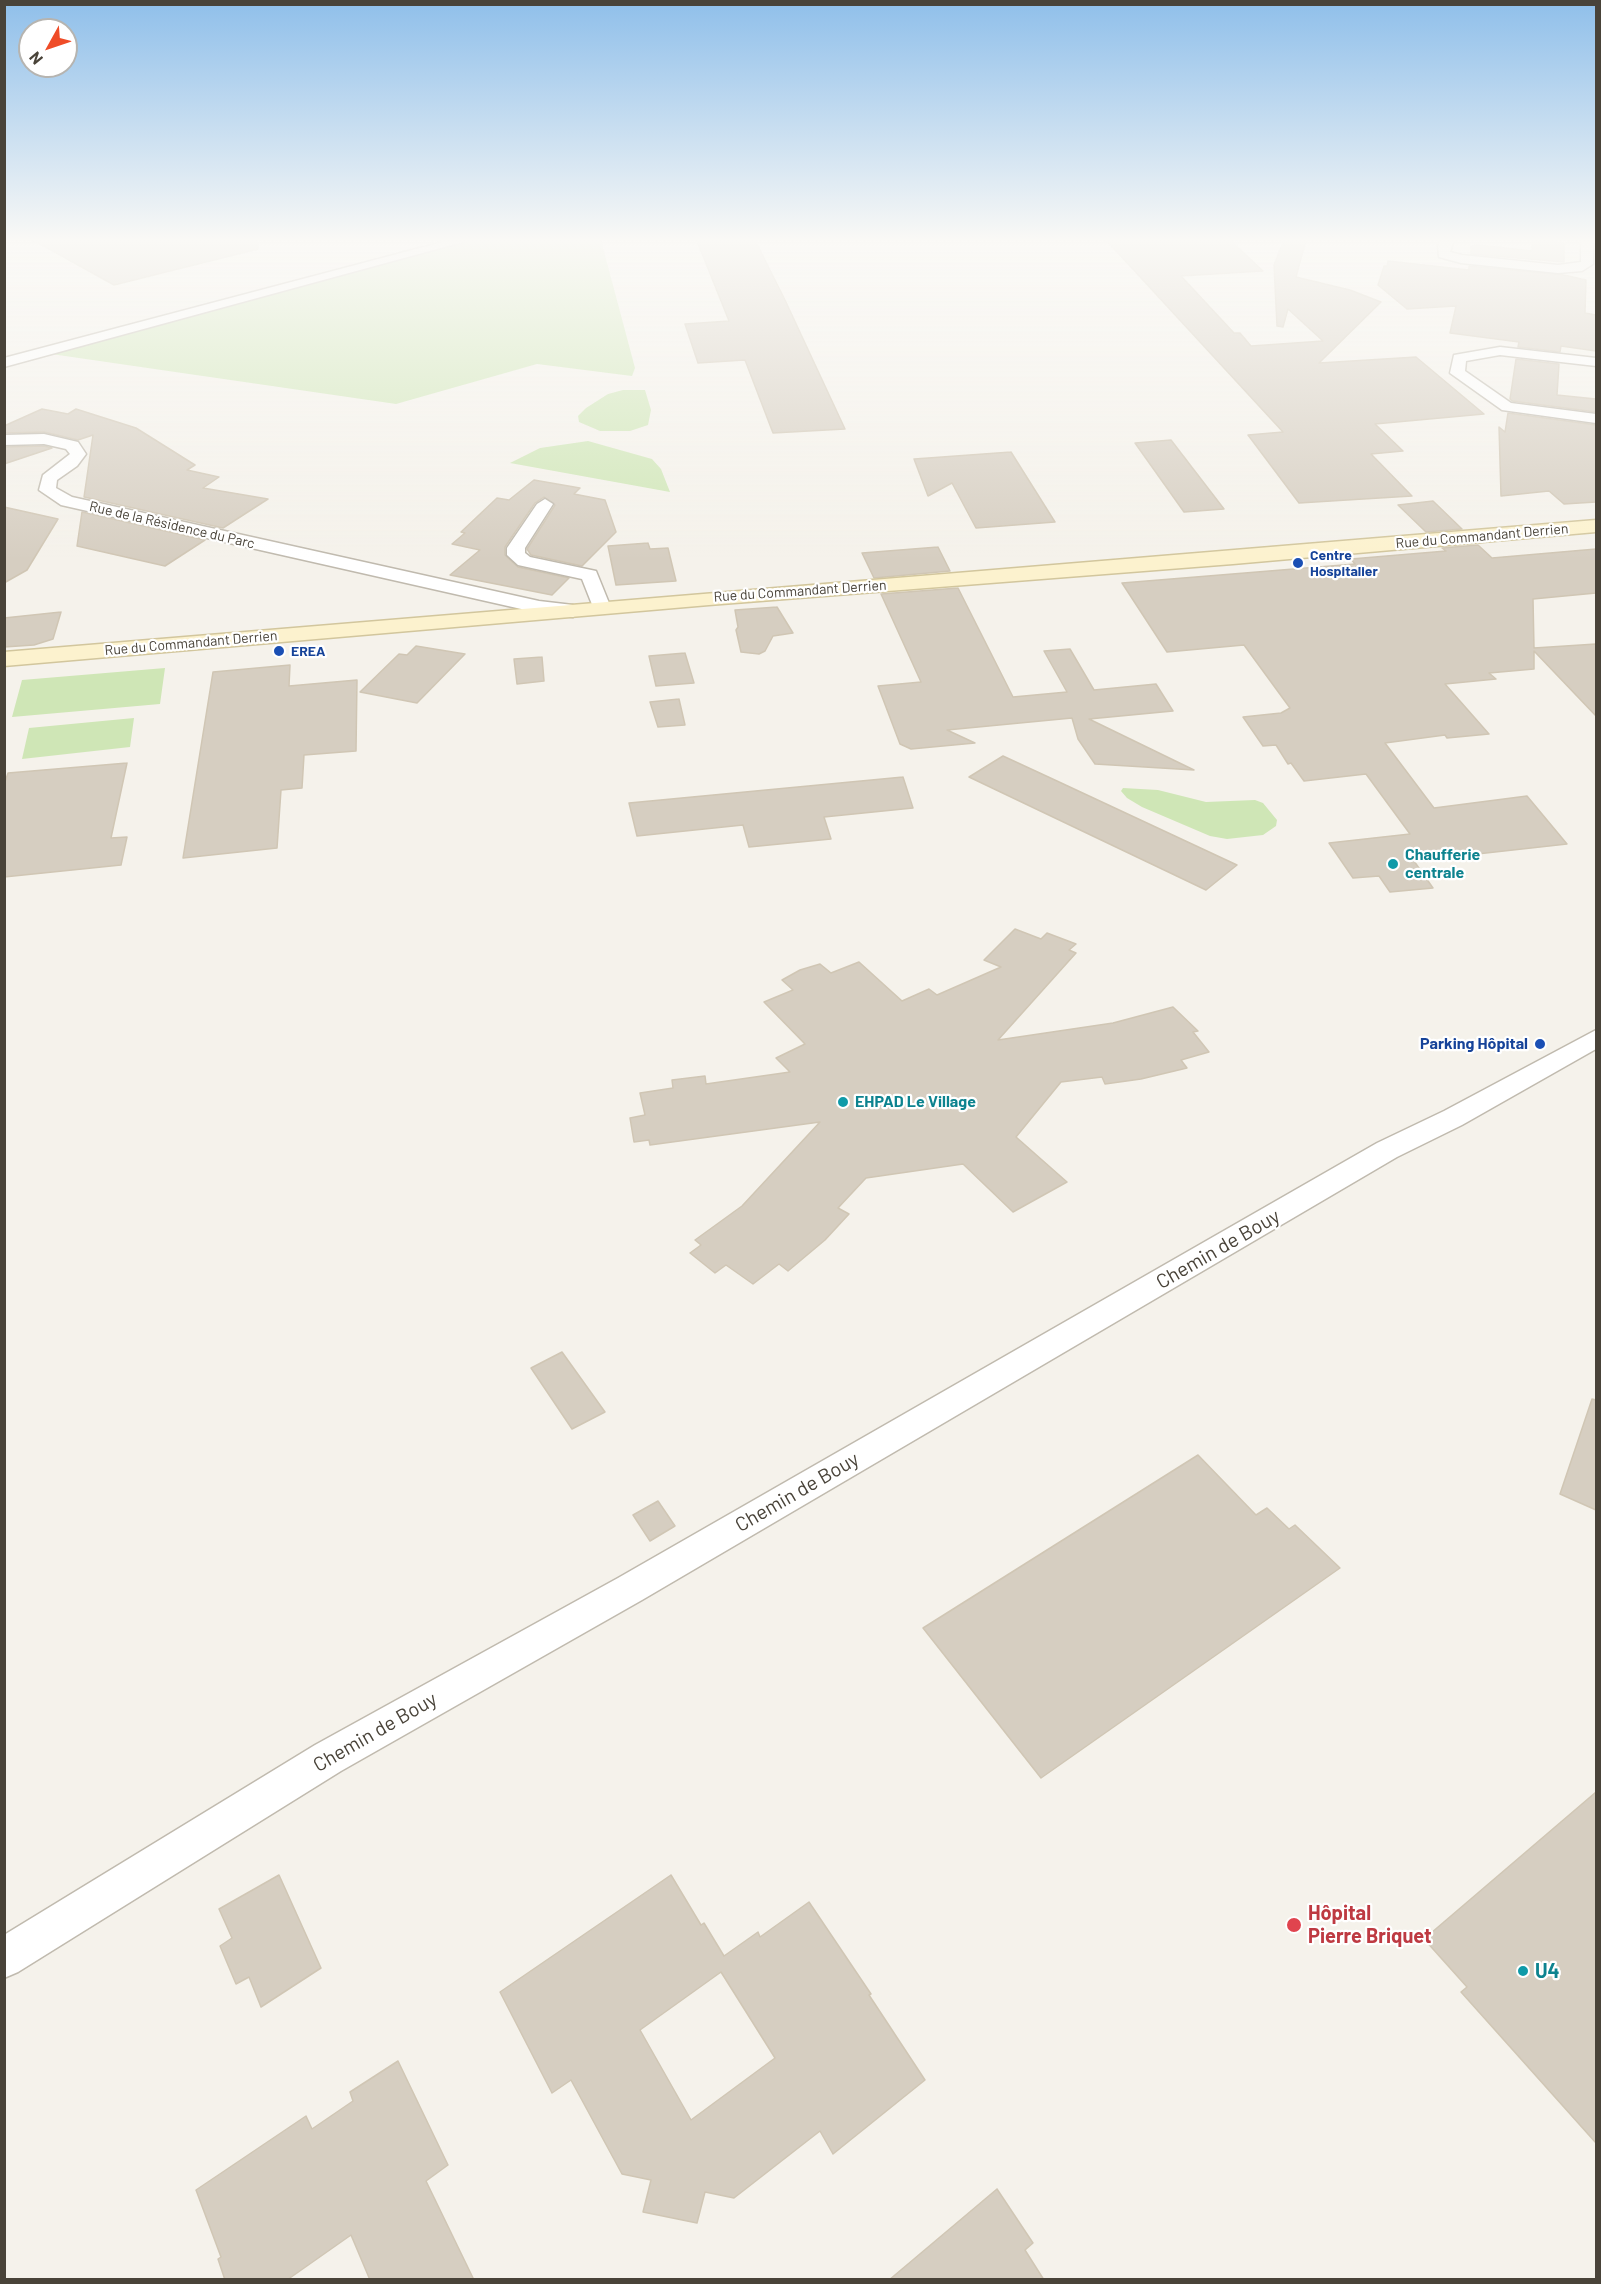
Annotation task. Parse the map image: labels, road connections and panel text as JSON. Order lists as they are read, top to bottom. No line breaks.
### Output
{"streets":{"main road":["Rue du Commandant Derrien"],"street":["Rue de la Résidence du Parc","Chemin de Bouy"]},"crossings":[["Rue de la Résidence du Parc","Rue du Commandant Derrien"]],"places":["Centre Hospitalier","EREA","Chaufferie centrale","Parking Hôpital","EHPAD Le Village","Hôpital Pierre Briquet","U4"],"north":"bottom left"}
